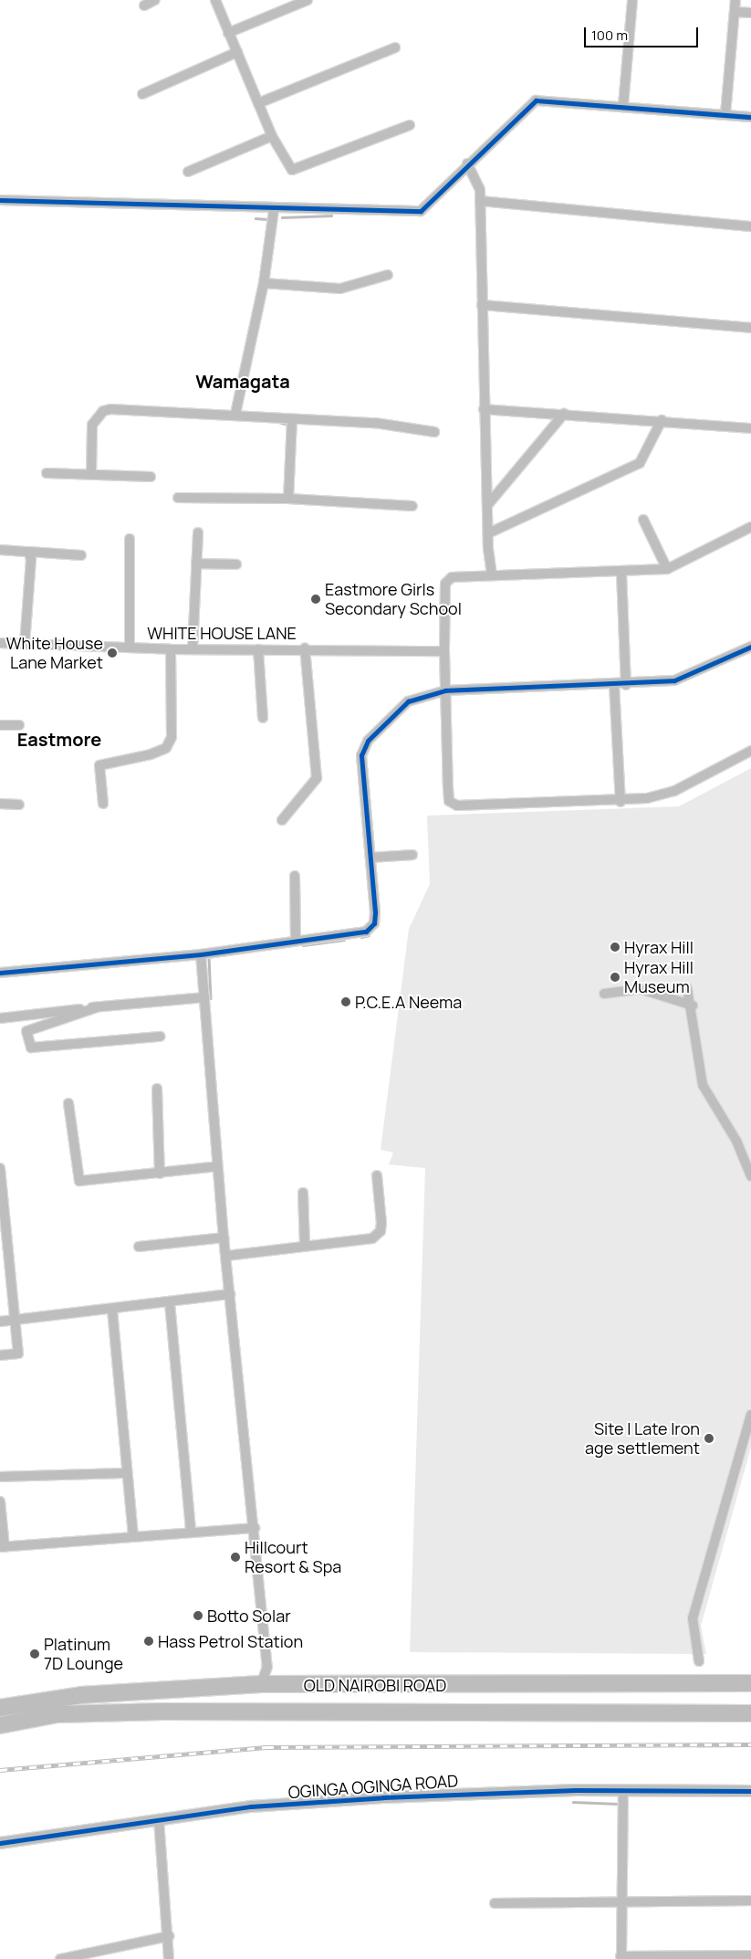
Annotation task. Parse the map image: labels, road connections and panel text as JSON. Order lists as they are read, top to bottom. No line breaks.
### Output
{"streets":{"highway":["OLD NAIROBI ROAD"],"street":["WHITE HOUSE LANE","OGINGA OGINGA ROAD"]},"districts":["Wamagata","Eastmore"],"places":["Eastmore Girls Secondary School","White House Lane Market","Hyrax Hill","Hyrax Hill Museum","P.C.E.A Neema","Site I Late Iron age settlement","Hillcourt Resort & Spa","Botto Solar","Hass Petrol Station","Platinum 7D Lounge"],"scale_bar":"100 m"}
